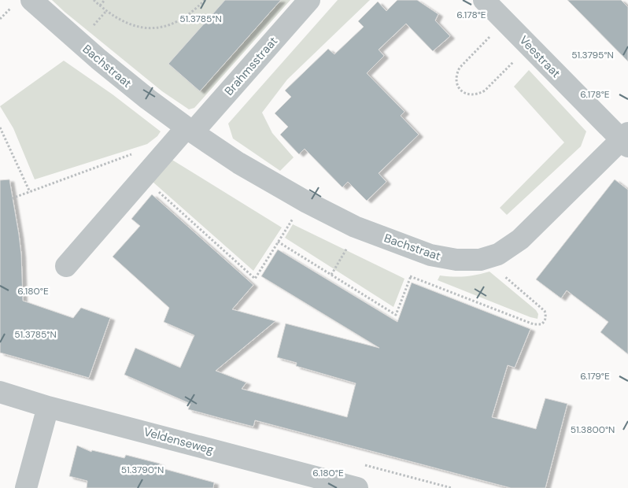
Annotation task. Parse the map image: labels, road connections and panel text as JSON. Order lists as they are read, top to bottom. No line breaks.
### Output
{"streets":{"street":["Veestraat","Bachstraat","Brahmsstraat","Veldenseweg"]},"crossings":[["Veestraat","Bachstraat"],["Bachstraat","Brahmsstraat"]],"coordinates":["6.178°E","51.3785°N","51.3795°N","6.180°E","6.179°E","51.3800°N","51.3790°N"]}
